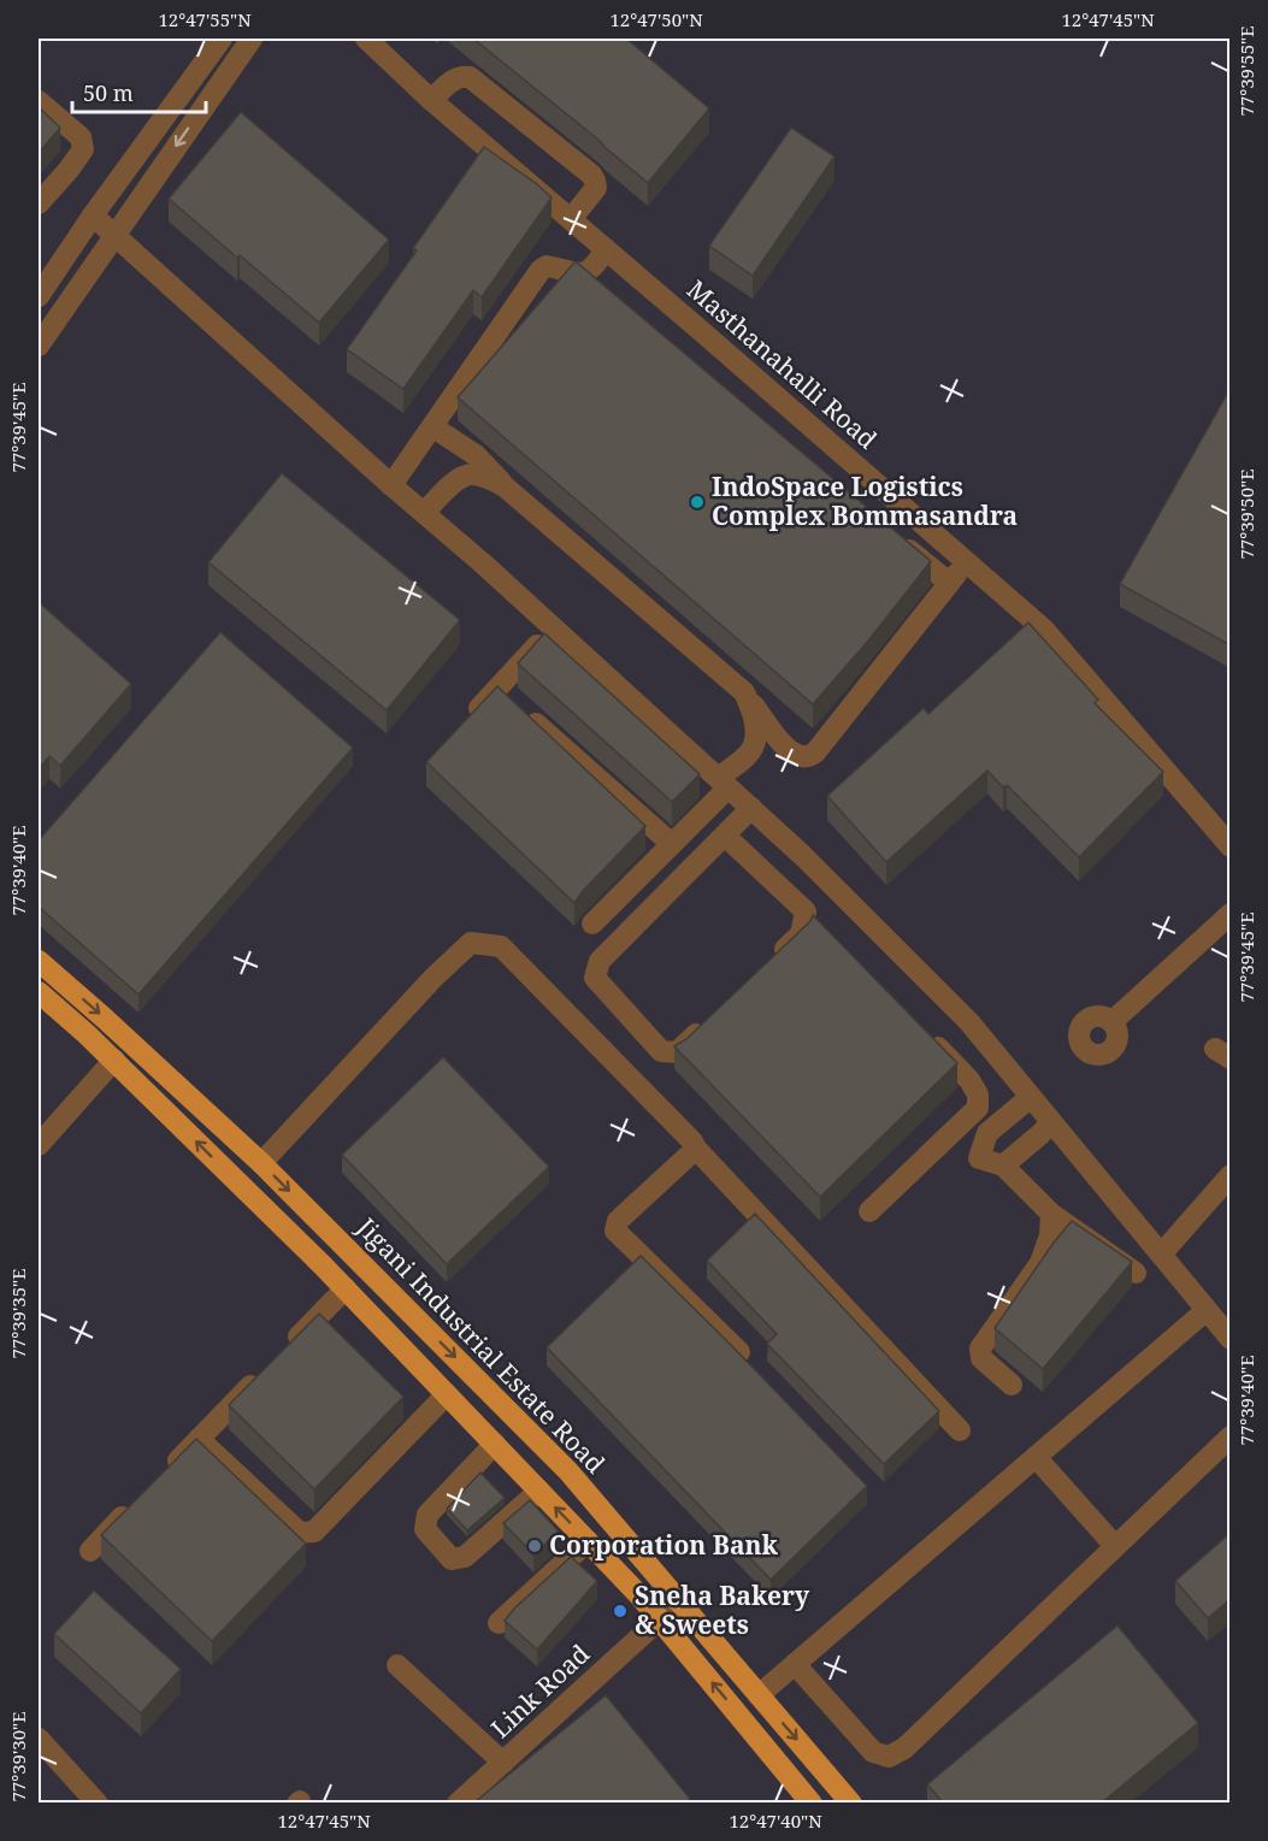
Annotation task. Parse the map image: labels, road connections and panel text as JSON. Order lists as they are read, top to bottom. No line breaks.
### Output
{"streets":{"main road":["Jigani Industrial Estate Road"],"street":["Masthanahalli Road","Link Road"]},"crossings":[["Jigani Industrial Estate Road","Link Road"]],"places":["IndoSpace Logistics Complex Bommasandra","Corporation Bank","Sneha Bakery & Sweets"],"scale_bar":"50 m","coordinates":["12°47'55\"N","12°47'50\"N","12°47'45\"N","77°39'55\"E","77°39'45\"E","77°39'50\"E","77°39'40\"E","77°39'35\"E","77°39'30\"E","12°47'40\"N"]}
